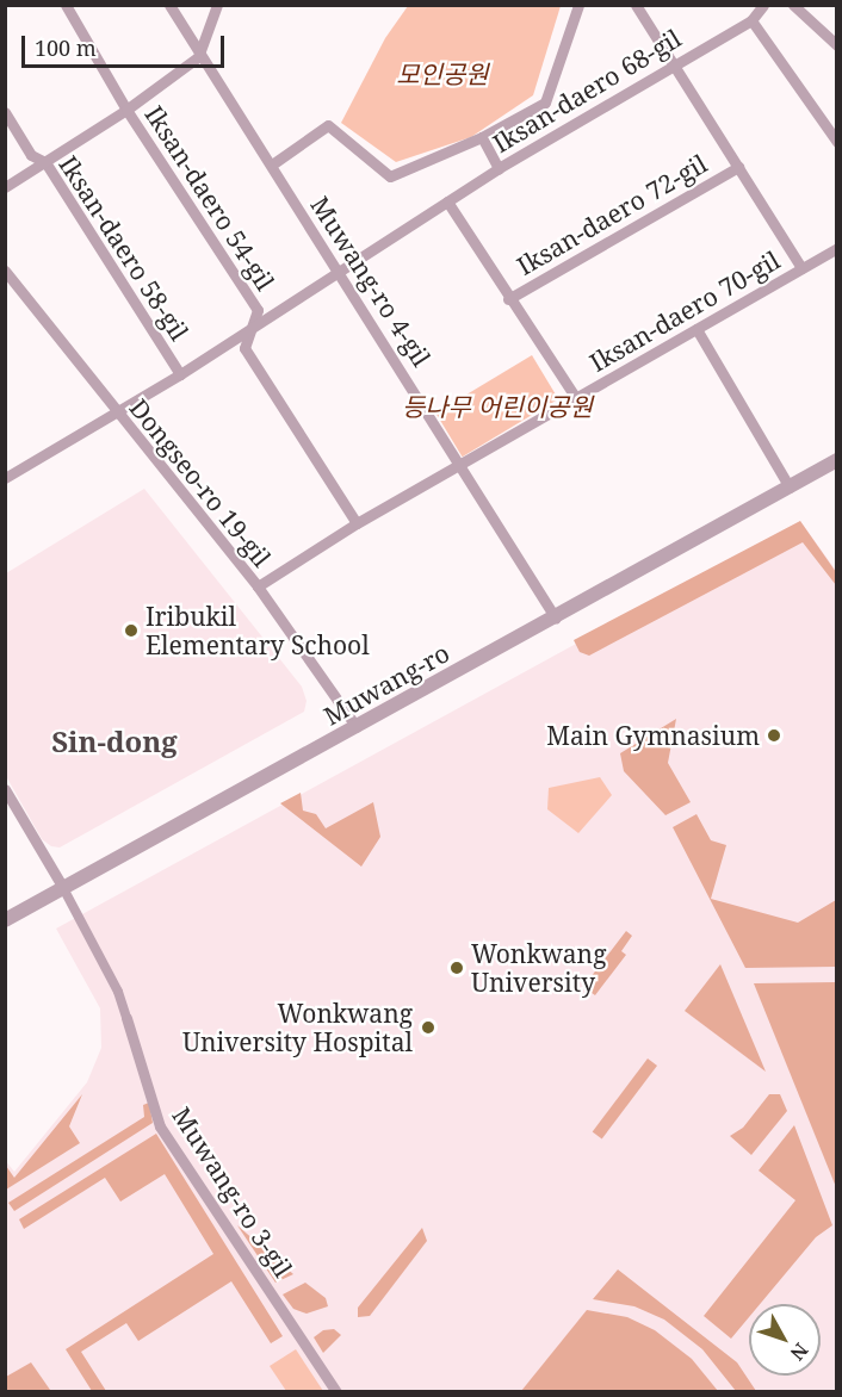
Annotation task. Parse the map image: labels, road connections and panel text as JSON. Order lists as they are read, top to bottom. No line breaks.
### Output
{"streets":{"street":["Iksan-daero 68-gil","Iksan-daero 54-gil","Iksan-daero 72-gil","Iksan-daero 58-gil","Muwang-ro 4-gil","Iksan-daero 70-gil","Dongseo-ro 19-gil","Muwang-ro","Muwang-ro 3-gil"]},"crossings":[["Iksan-daero 68-gil","Iksan-daero 54-gil"],["Iksan-daero 68-gil","Iksan-daero 72-gil"],["Iksan-daero 68-gil","Iksan-daero 58-gil"],["Iksan-daero 68-gil","Muwang-ro 4-gil"],["Iksan-daero 68-gil","Dongseo-ro 19-gil"],["Iksan-daero 54-gil","Iksan-daero 70-gil"],["Iksan-daero 72-gil","Iksan-daero 70-gil"],["Muwang-ro 4-gil","Iksan-daero 70-gil"],["Muwang-ro 4-gil","Muwang-ro"],["Iksan-daero 70-gil","Dongseo-ro 19-gil"],["Dongseo-ro 19-gil","Muwang-ro"],["Muwang-ro","Muwang-ro 3-gil"]],"districts":["Sin-dong"],"parks":["모인공원","등나무 어린이공원"],"places":["Iribukil Elementary School","Main Gymnasium","Wonkwang University","Wonkwang University Hospital"],"scale_bar":"100 m","north":"bottom right"}
